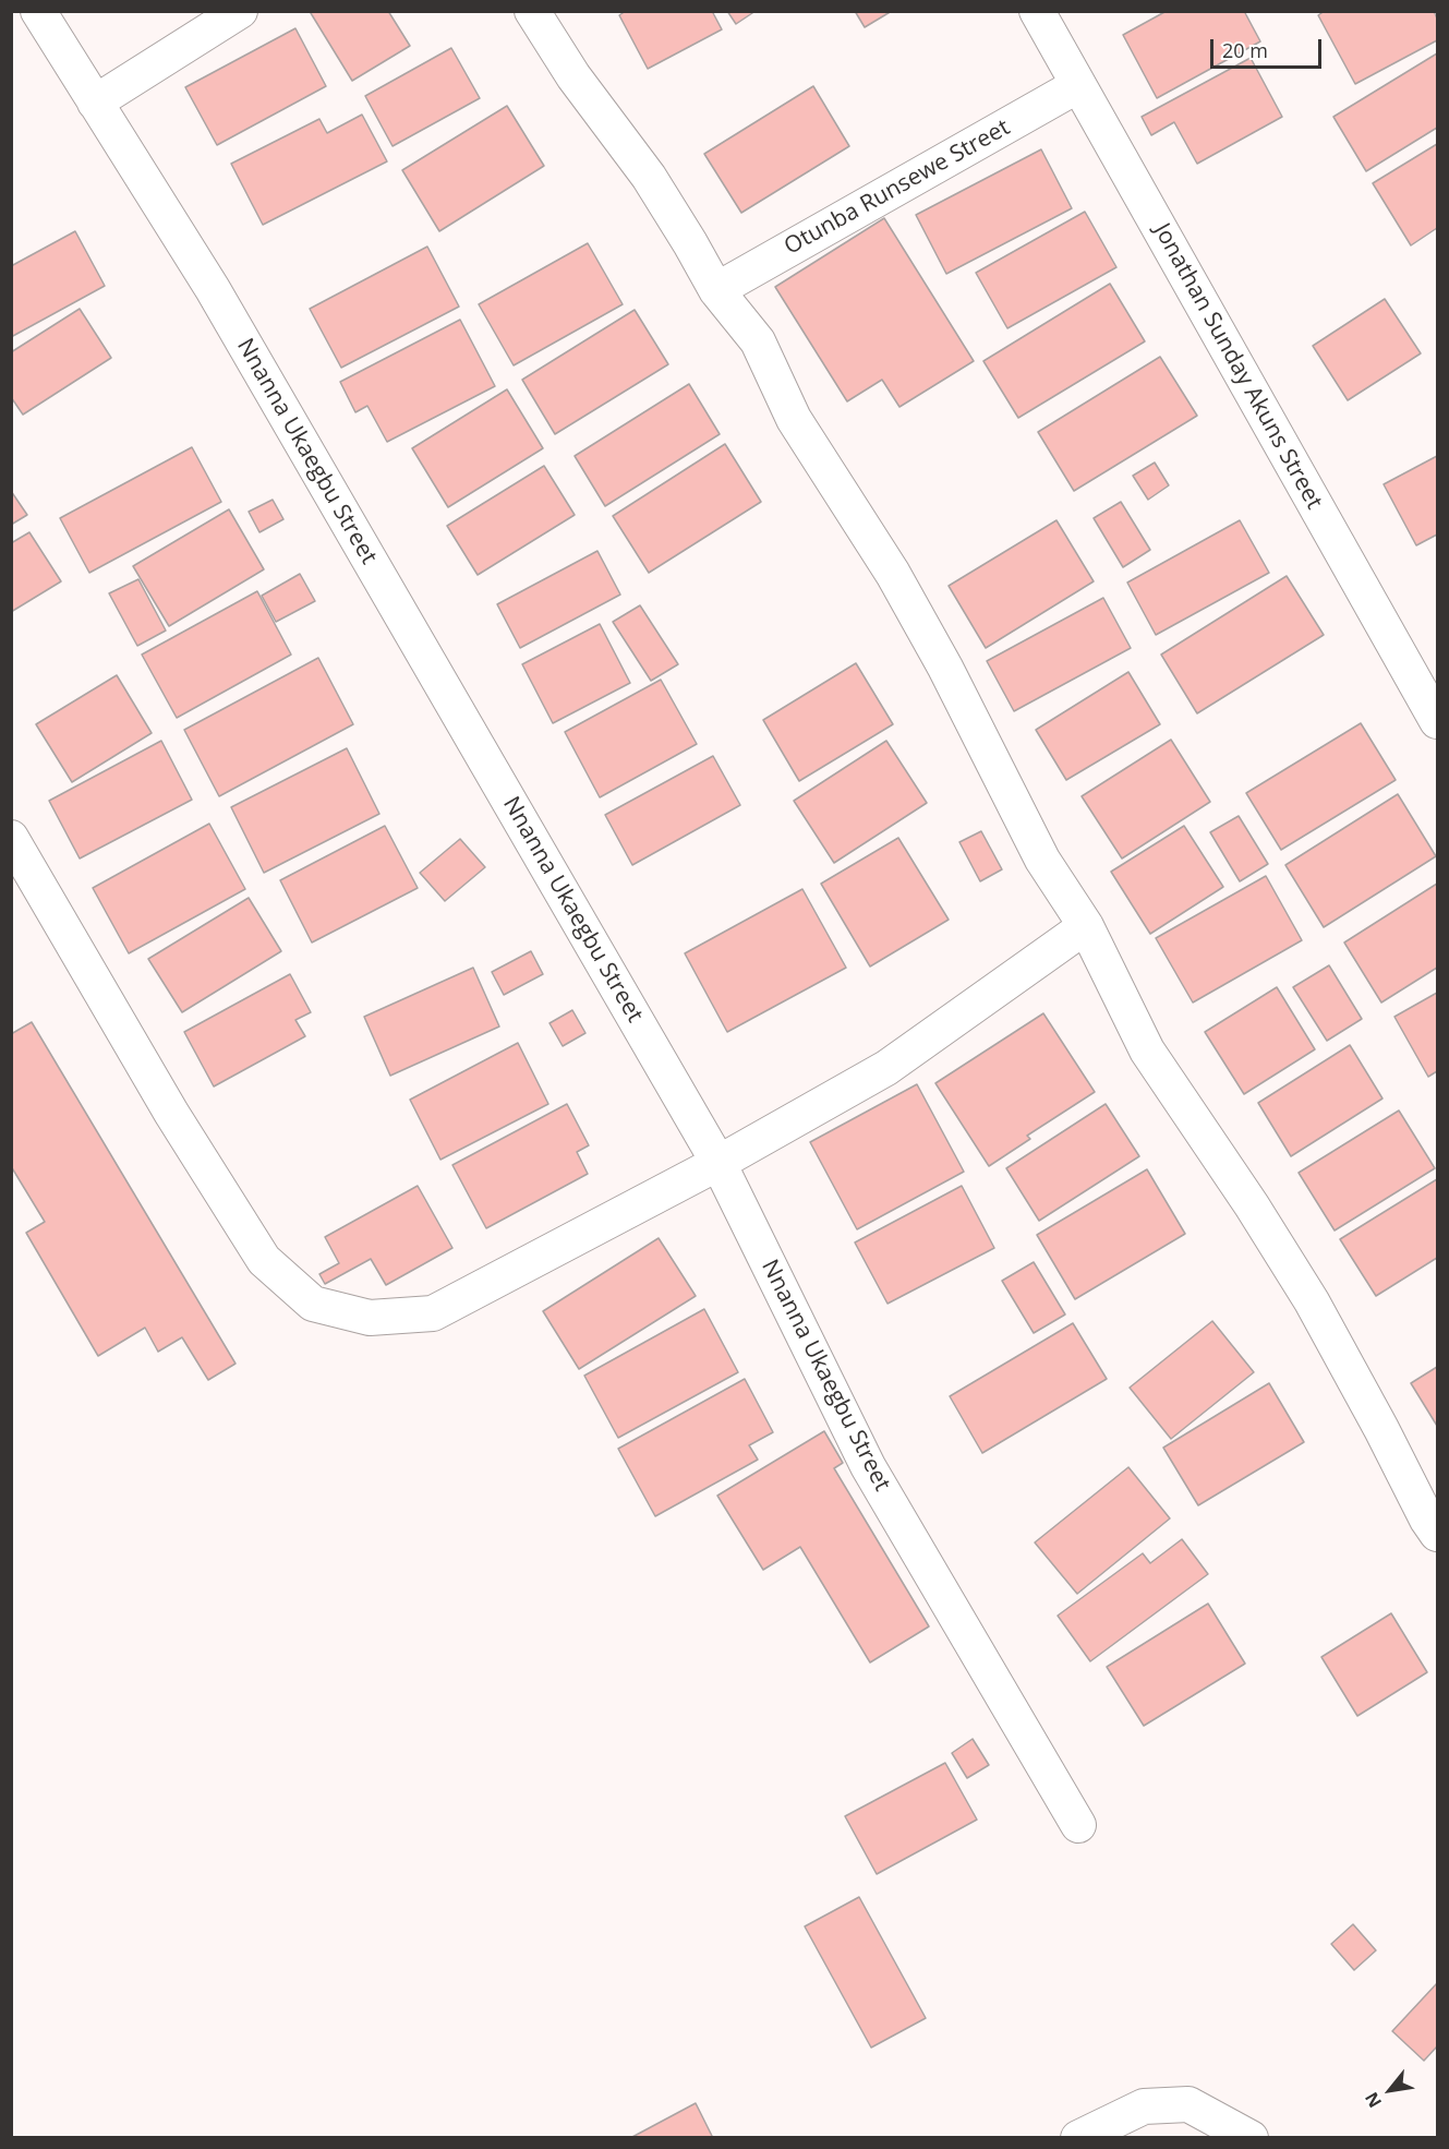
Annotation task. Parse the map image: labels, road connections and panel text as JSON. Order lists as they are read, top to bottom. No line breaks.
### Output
{"streets":{"street":["Otunba Runsewe Street","Jonathan Sunday Akuns Street","Nnanna Ukaegbu Street"]},"crossings":[["Otunba Runsewe Street","Jonathan Sunday Akuns Street"]],"scale_bar":"20 m","north":"bottom left"}
